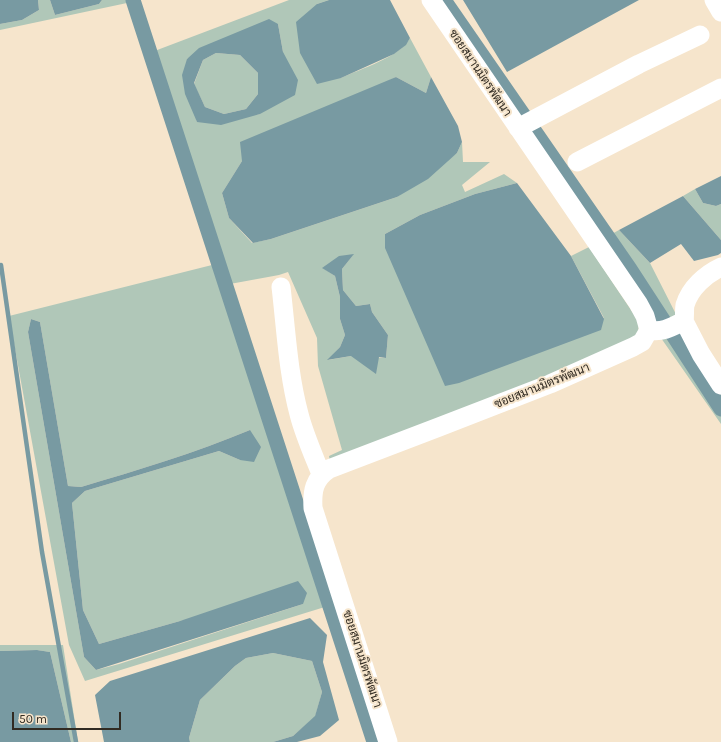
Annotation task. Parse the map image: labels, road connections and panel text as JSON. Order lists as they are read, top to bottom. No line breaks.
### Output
{"streets":{"street":["ซอยสมานมิตรพัฒนา"]},"scale_bar":"50 m"}
